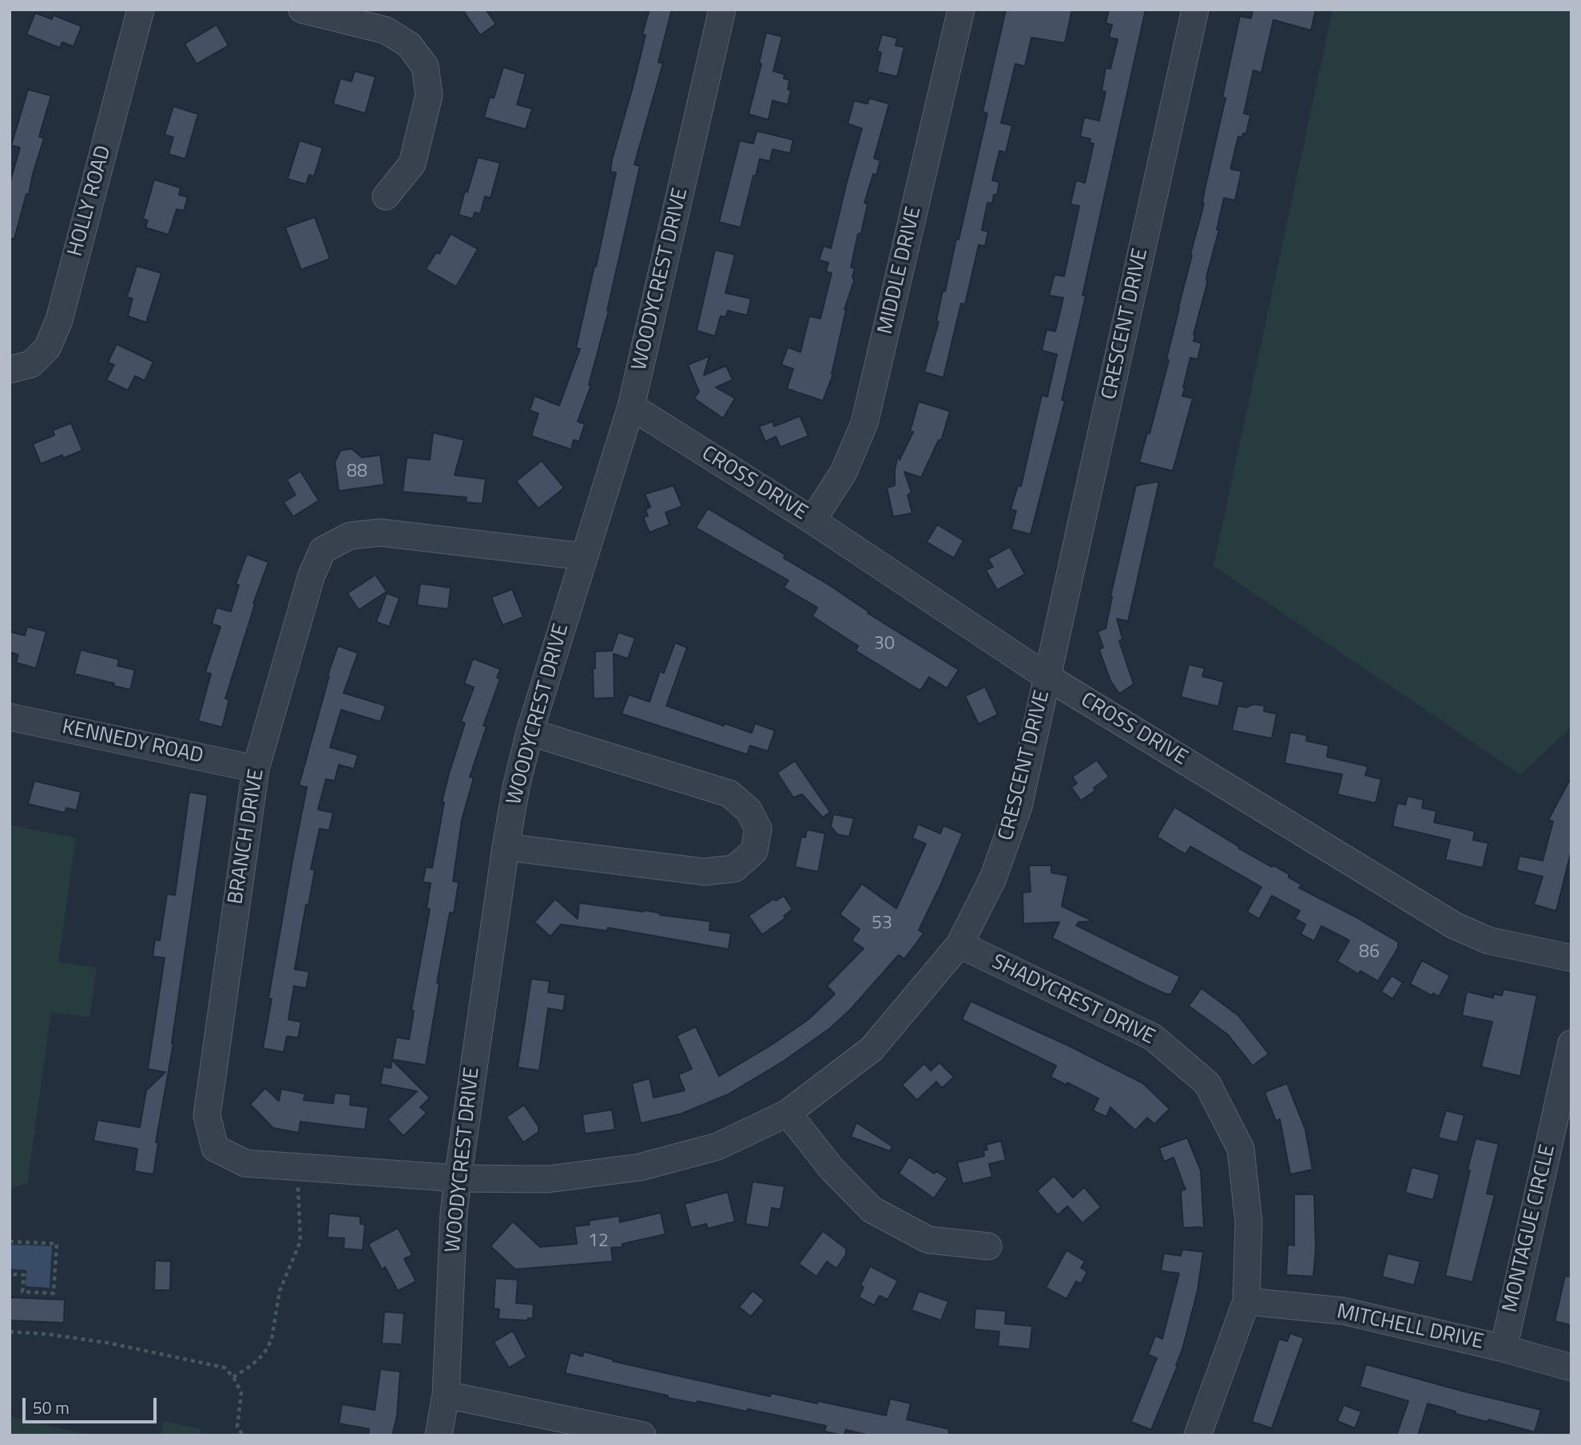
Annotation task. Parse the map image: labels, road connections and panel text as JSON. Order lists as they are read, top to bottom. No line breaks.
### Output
{"streets":{"street":["HOLLY ROAD","MIDDLE DRIVE","WOODYCREST DRIVE","CRESCENT DRIVE","CROSS DRIVE","KENNEDY ROAD","BRANCH DRIVE","SHADYCREST DRIVE","MONTAGUE CIRCLE","MITCHELL DRIVE"]},"crossings":[["MIDDLE DRIVE","CROSS DRIVE"],["WOODYCREST DRIVE","CRESCENT DRIVE"],["WOODYCREST DRIVE","CROSS DRIVE"],["WOODYCREST DRIVE","BRANCH DRIVE"],["CRESCENT DRIVE","CROSS DRIVE"],["CRESCENT DRIVE","BRANCH DRIVE"],["CRESCENT DRIVE","SHADYCREST DRIVE"],["KENNEDY ROAD","BRANCH DRIVE"],["SHADYCREST DRIVE","MITCHELL DRIVE"],["MONTAGUE CIRCLE","MITCHELL DRIVE"]],"house_numbers":["88","30","53","86","12"],"scale_bar":"50 m"}
